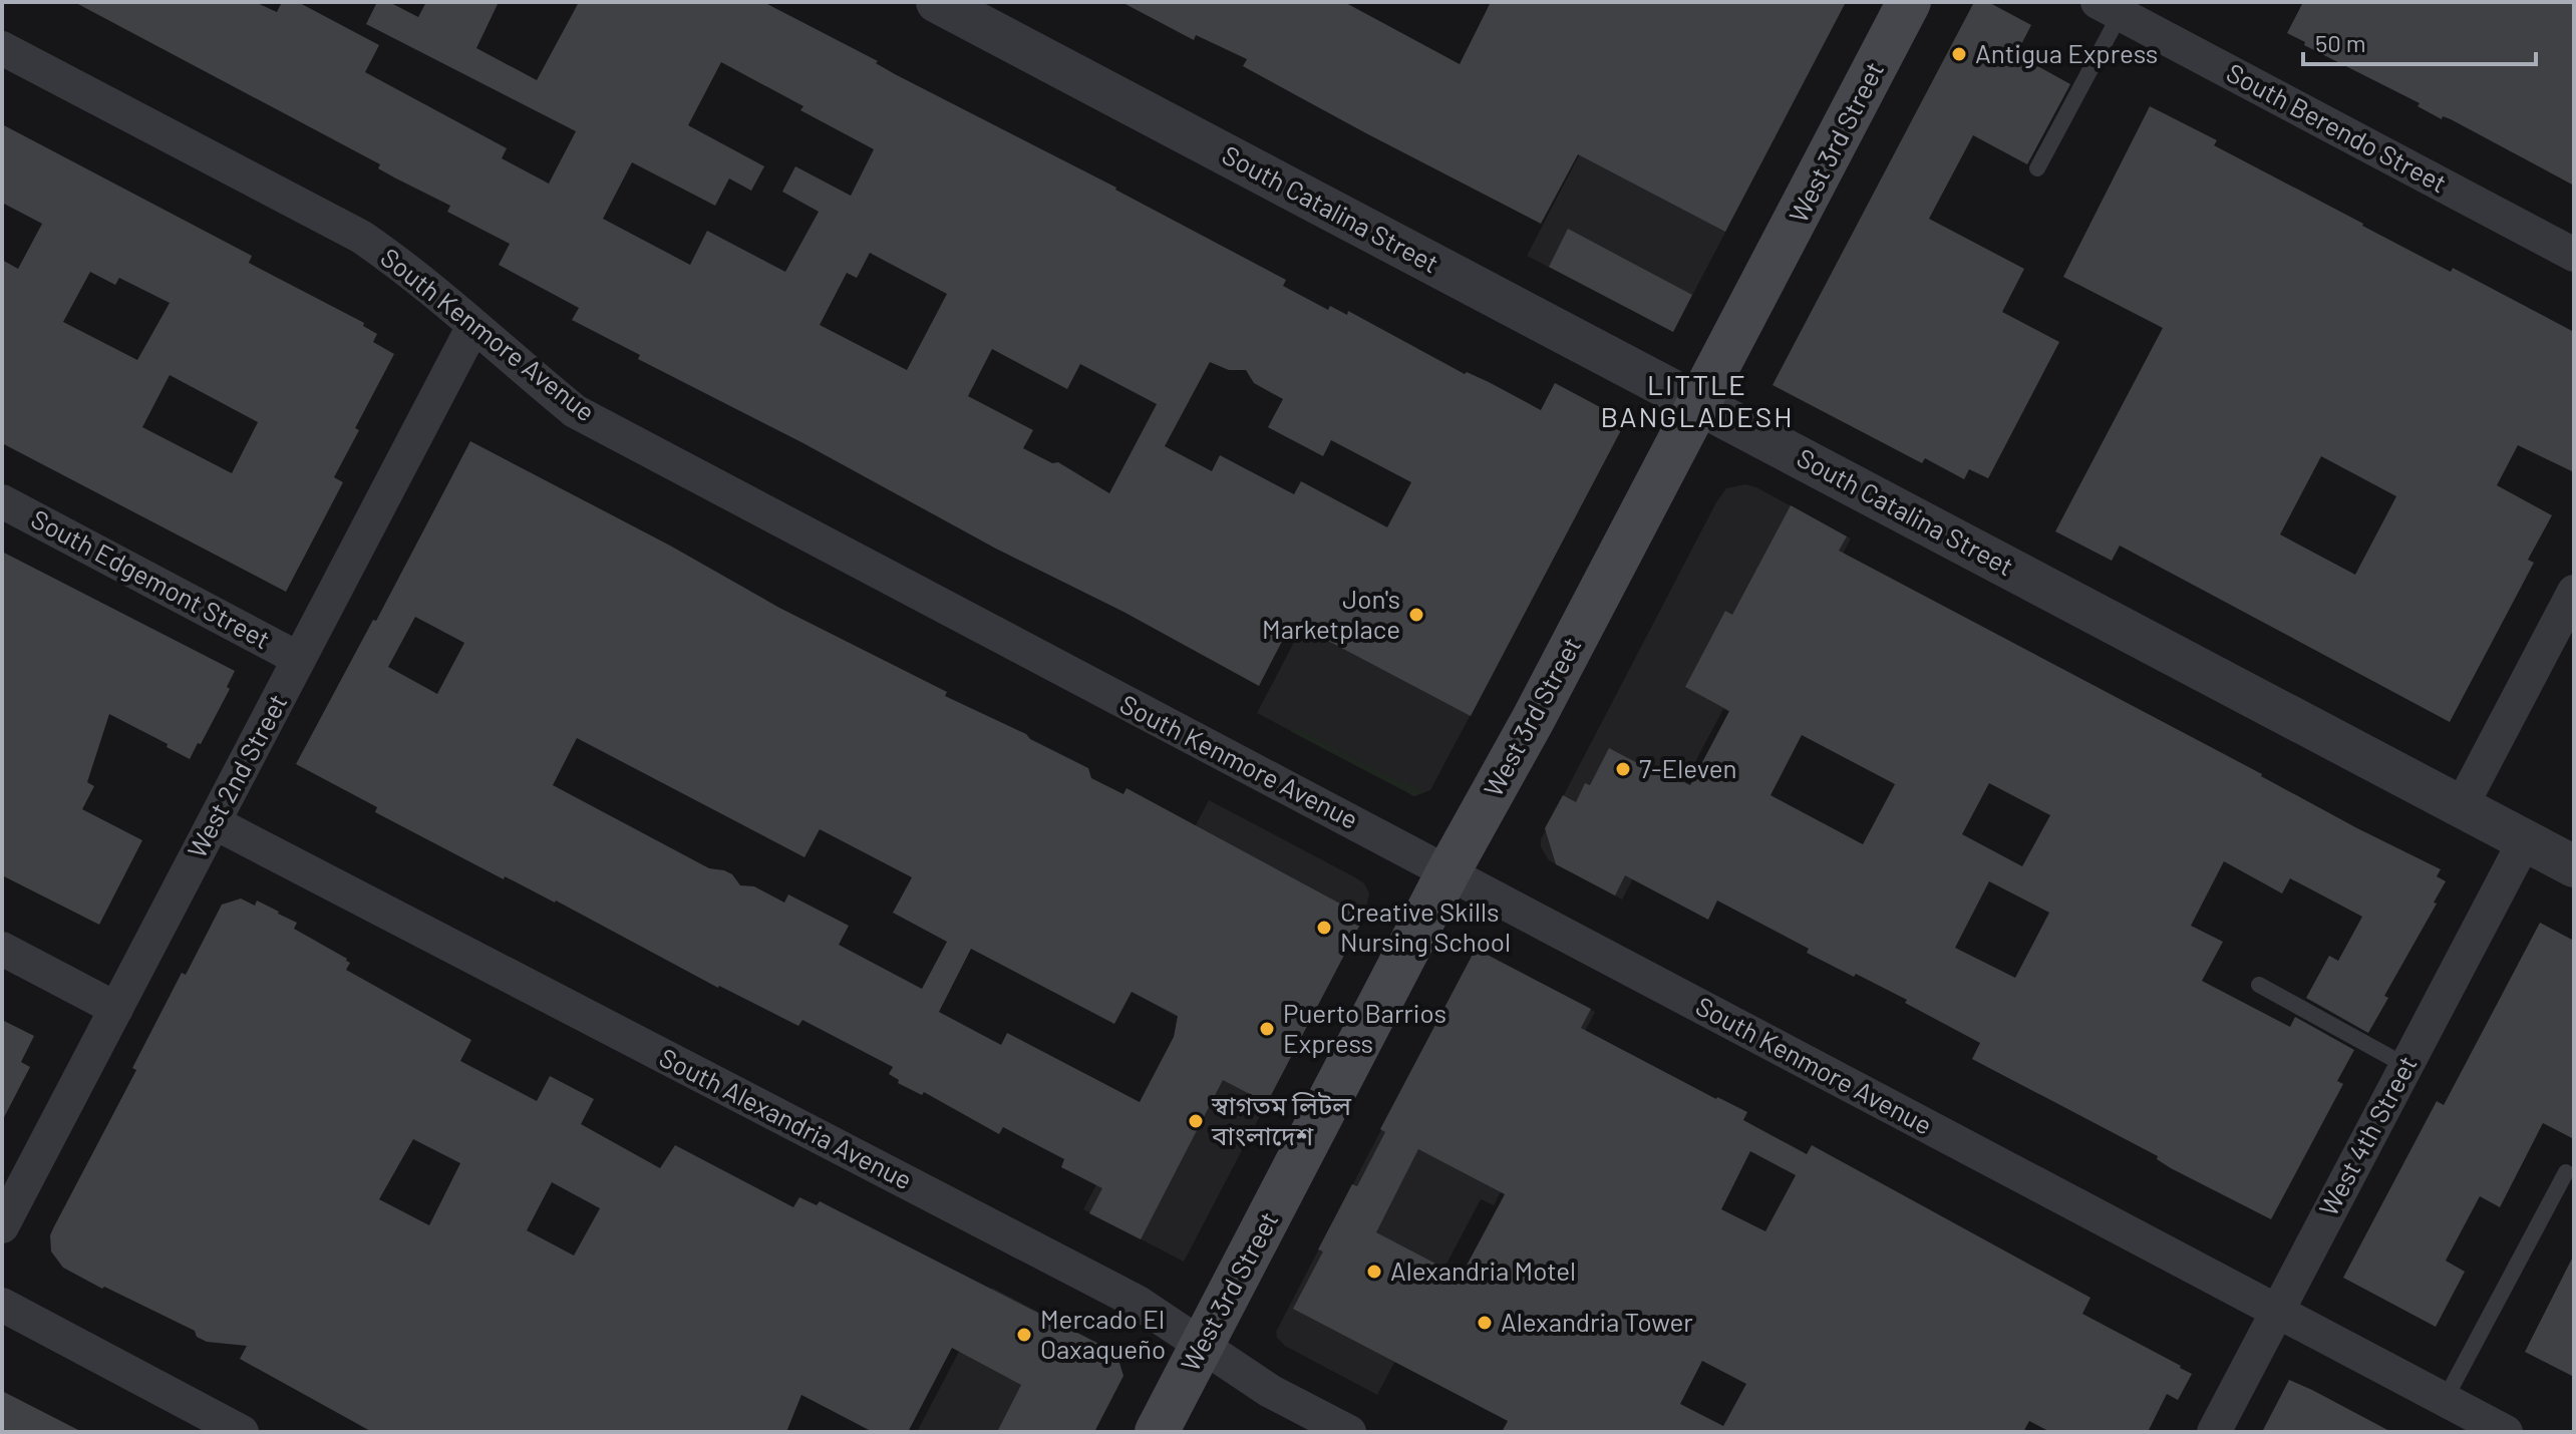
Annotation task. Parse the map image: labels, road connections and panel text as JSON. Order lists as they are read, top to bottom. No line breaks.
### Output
{"streets":{"main road":["West 3rd Street"],"street":["South Berendo Street","South Catalina Street","South Kenmore Avenue","South Edgemont Street","West 2nd Street","South Alexandria Avenue","West 4th Street"]},"crossings":[["West 3rd Street","South Catalina Street"],["West 3rd Street","South Kenmore Avenue"],["West 3rd Street","South Alexandria Avenue"],["South Catalina Street","West 4th Street"],["South Kenmore Avenue","West 2nd Street"],["South Kenmore Avenue","West 4th Street"],["South Edgemont Street","West 2nd Street"],["West 2nd Street","South Alexandria Avenue"]],"districts":["LITTLE BANGLADESH"],"places":["Antigua Express","Jon's Marketplace","7-Eleven","Creative Skills Nursing School","Puerto Barrios Express","স্বাগতম লিটল বাংলাদেশ","Alexandria Motel","Alexandria Tower","Mercado El Oaxaqueño"],"scale_bar":"50 m"}
